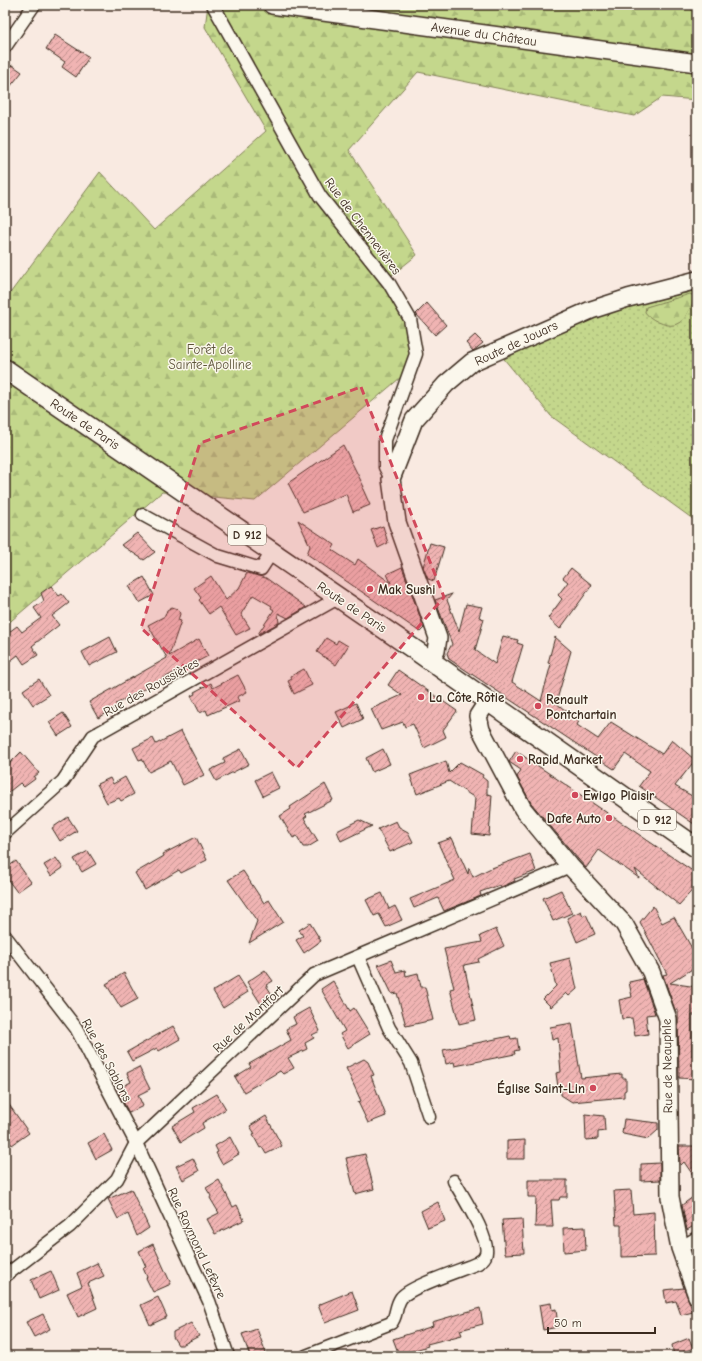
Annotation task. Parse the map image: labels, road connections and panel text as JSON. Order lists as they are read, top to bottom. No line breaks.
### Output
{"streets":{"main road":["Route de Paris","D 912"],"street":["Avenue du Château","Rue de Chennevières","Route de Jouars","Rue des Roussières","Rue de Montfort","Rue des Sablons","Rue de Neauphle","Rue Raymond Lefèvre"]},"crossings":[["Rue de Chennevières","Route de Jouars"],["Route de Jouars","Route de Paris"],["Route de Paris","Rue des Roussières"],["Route de Paris","Rue de Neauphle"],["Rue de Montfort","Rue des Sablons"],["Rue de Montfort","Rue de Neauphle"],["Rue de Montfort","Rue Raymond Lefèvre"],["Rue des Sablons","Rue Raymond Lefèvre"]],"parks":["Forêt de Sainte-Apolline"],"places":["Mak Sushi","La Côte Rôtie","Renault Pontchartain","Rapid Market","Ewigo Plaisir","Dafe Auto","Église Saint-Lin"],"scale_bar":"50 m"}
